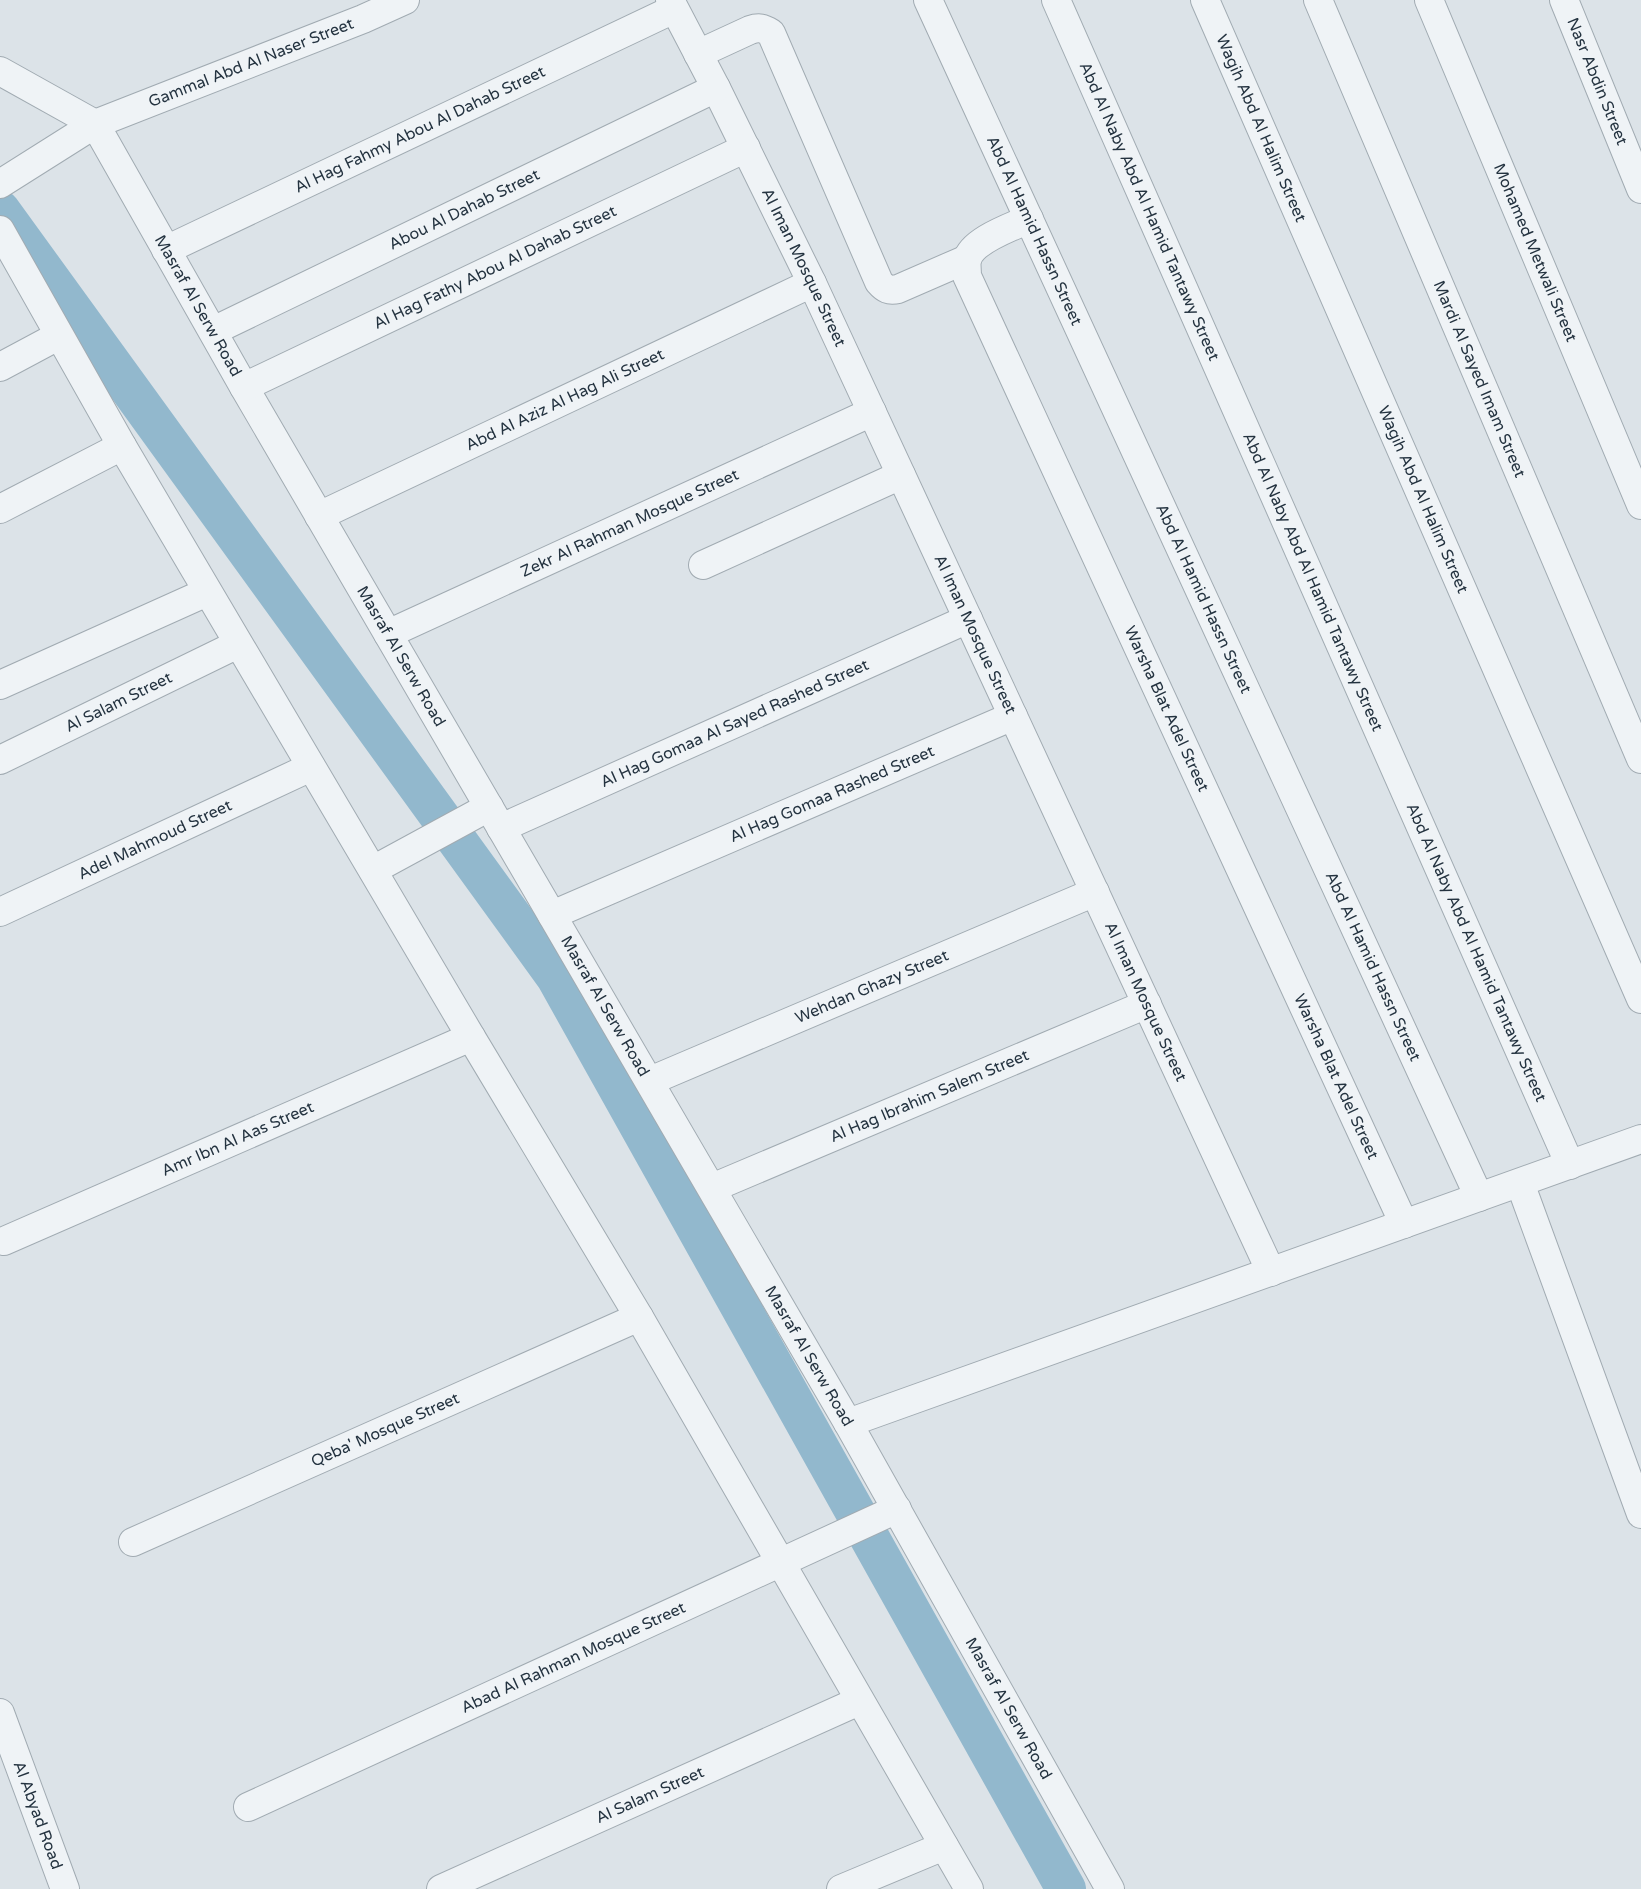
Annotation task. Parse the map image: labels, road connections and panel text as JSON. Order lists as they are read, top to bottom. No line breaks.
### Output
{"streets":{"street":["Gammal Abd Al Naser Street","Nasr Abdin Street","Wagih Abd Al Halim Street","Al Hag Fahmy Abou Al Dahab Street","Abou Al Dahab Street","Abd Al Naby Abd Al Hamid Tantawy Street","Abd Al Hamid Hassn Street","Mohamed Metwali Street","Al Iman Mosque Street","Al Hag Fathy Abou Al Dahab Street","Masraf Al Serw Road","Mardi Al Sayed Imam Street","Abd Al Aziz Al Hag Ali Street","Zekr Al Rahman Mosque Street","Al Salam Street","Warsha Blat Adel Street","Al Hag Gomaa Al Sayed Rashed Street","Al Hag Gomaa Rashed Street","Adel Mahmoud Street","Wehdan Ghazy Street","Al Hag Ibrahim Salem Street","Amr Ibn Al Aas Street","Qeba' Mosque Street","Abad Al Rahman Mosque Street","Al Abyad Road"]},"crossings":[["Gammal Abd Al Naser Street","Masraf Al Serw Road"],["Al Hag Fahmy Abou Al Dahab Street","Al Iman Mosque Street"],["Al Hag Fahmy Abou Al Dahab Street","Masraf Al Serw Road"],["Abou Al Dahab Street","Al Iman Mosque Street"],["Abou Al Dahab Street","Masraf Al Serw Road"],["Al Iman Mosque Street","Al Hag Fathy Abou Al Dahab Street"],["Al Iman Mosque Street","Abd Al Aziz Al Hag Ali Street"],["Al Iman Mosque Street","Zekr Al Rahman Mosque Street"],["Al Iman Mosque Street","Al Hag Gomaa Al Sayed Rashed Street"],["Al Iman Mosque Street","Al Hag Gomaa Rashed Street"],["Al Iman Mosque Street","Wehdan Ghazy Street"],["Al Iman Mosque Street","Al Hag Ibrahim Salem Street"],["Al Hag Fathy Abou Al Dahab Street","Masraf Al Serw Road"],["Masraf Al Serw Road","Abd Al Aziz Al Hag Ali Street"],["Masraf Al Serw Road","Zekr Al Rahman Mosque Street"],["Masraf Al Serw Road","Al Hag Gomaa Al Sayed Rashed Street"],["Masraf Al Serw Road","Al Hag Gomaa Rashed Street"],["Masraf Al Serw Road","Wehdan Ghazy Street"],["Masraf Al Serw Road","Al Hag Ibrahim Salem Street"],["Masraf Al Serw Road","Abad Al Rahman Mosque Street"]]}
